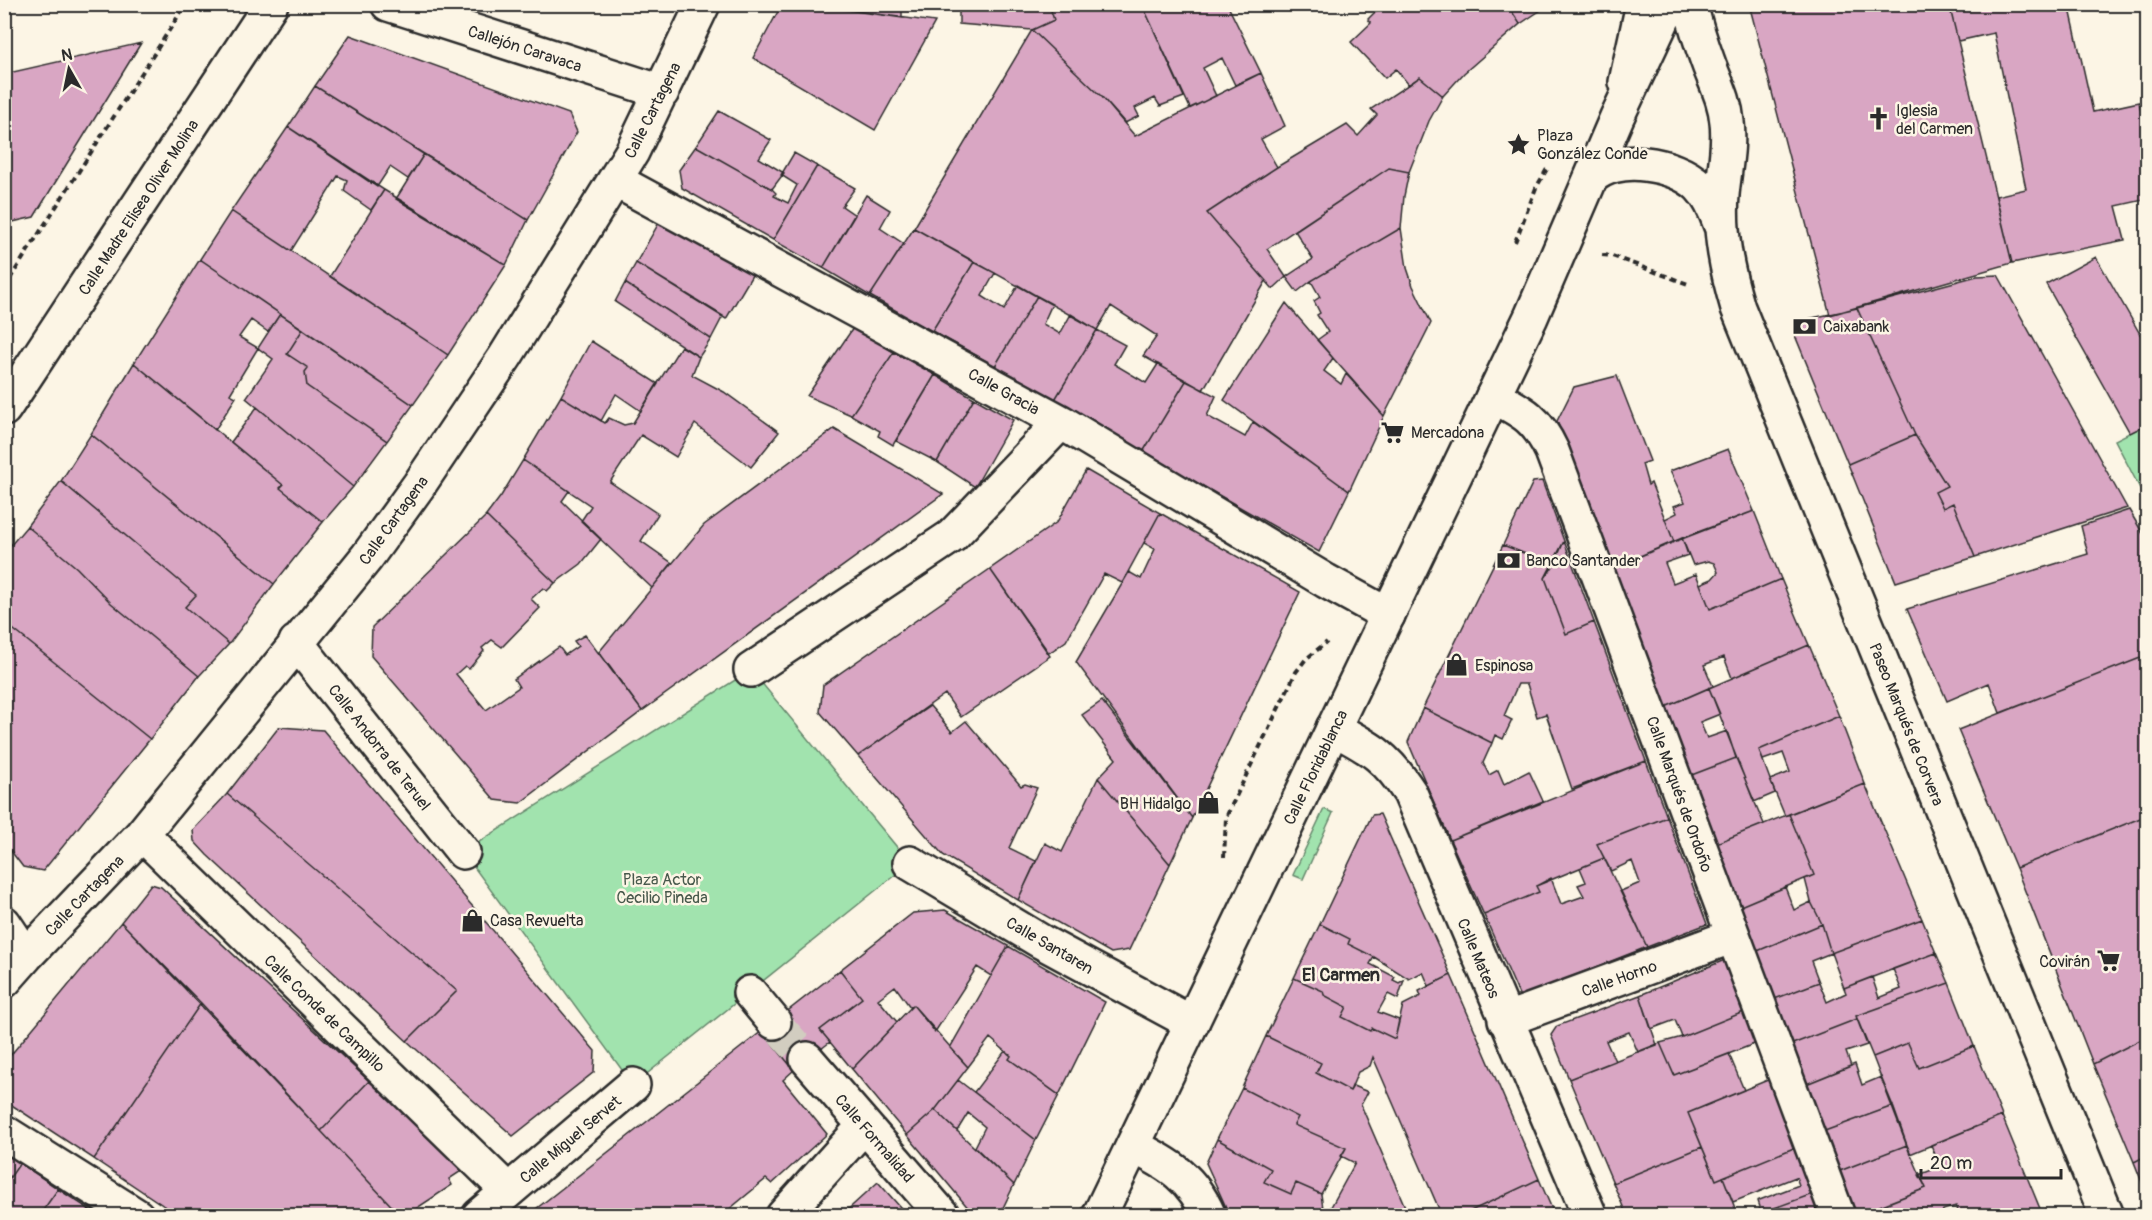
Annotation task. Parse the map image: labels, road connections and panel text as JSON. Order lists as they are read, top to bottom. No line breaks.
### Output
{"streets":{"street":["Callejón Caravaca","Calle Cartagena","Calle Madre Elisea Oliver Molina","Calle Gracia","Paseo Marqués de Corvera","Calle Andorra de Teruel","Calle Floridablanca","Calle Marqués de Ordoño","Calle Santaren","Calle Mateos","Calle Horno","Calle Conde de Campillo","Calle Formalidad","Calle Miguel Servet"]},"crossings":[["Callejón Caravaca","Calle Cartagena"],["Calle Cartagena","Calle Gracia"],["Calle Cartagena","Calle Andorra de Teruel"],["Calle Cartagena","Calle Conde de Campillo"],["Calle Gracia","Calle Floridablanca"],["Calle Floridablanca","Calle Marqués de Ordoño"],["Calle Floridablanca","Calle Santaren"],["Calle Floridablanca","Calle Mateos"],["Calle Marqués de Ordoño","Calle Horno"],["Calle Mateos","Calle Horno"],["Calle Conde de Campillo","Calle Miguel Servet"]],"districts":["El Carmen"],"parks":["Plaza Actor Cecilio Pineda"],"places":{"church":["Iglesia del Carmen"],"place":["Plaza González Conde"],"bank":["Caixabank","Banco Santander"],"supermarket":["Mercadona","Covirán"],"shop":["Espinosa","BH Hidalgo","Casa Revuelta"]},"scale_bar":"20 m","north":"top"}
